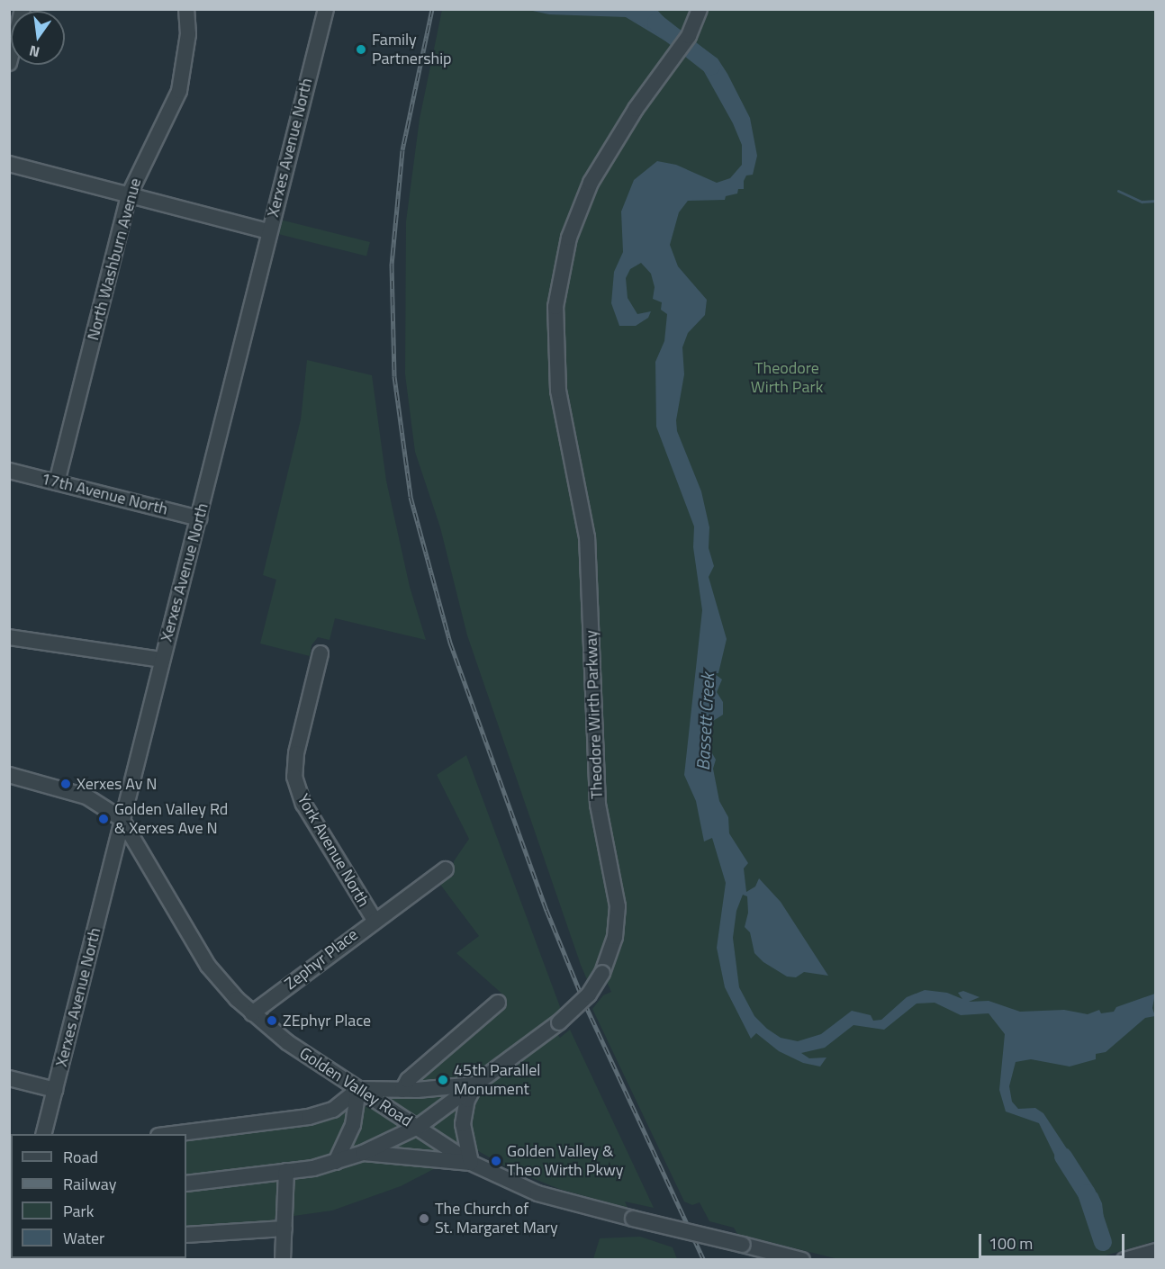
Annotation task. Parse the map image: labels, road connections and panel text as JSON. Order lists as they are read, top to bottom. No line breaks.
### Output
{"streets":{"street":["Xerxes Avenue North","North Washburn Avenue","17th Avenue North","Theodore Wirth Parkway","York Avenue North","Zephyr Place","Golden Valley Road"]},"crossings":[["Xerxes Avenue North","17th Avenue North"],["Xerxes Avenue North","Golden Valley Road"],["North Washburn Avenue","17th Avenue North"],["Theodore Wirth Parkway","Golden Valley Road"],["York Avenue North","Zephyr Place"],["Zephyr Place","Golden Valley Road"]],"water":["Bassett Creek"],"parks":["Theodore Wirth Park"],"places":["Family Partnership","Xerxes Av N","Golden Valley Rd & Xerxes Ave N","ZEphyr Place","45th Parallel Monument","Golden Valley & Theo Wirth Pkwy","The Church of St. Margaret Mary"],"legend":["Road","Railway","Park","Water"],"scale_bar":"100 m","north":"bottom"}
